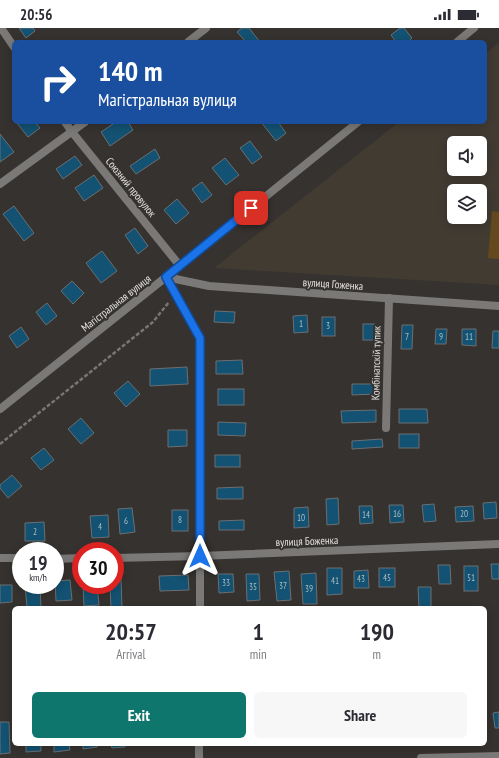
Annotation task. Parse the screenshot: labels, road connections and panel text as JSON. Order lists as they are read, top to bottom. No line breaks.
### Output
{"streets":{"street":["Союзний провулок","вулиця Гоженка","Магістральная вулиця","Комбінатскій тупик","вулиця Боженка"]},"crossings":[["Союзний провулок","Магістральная вулиця"],["вулиця Гоженка","Магістральная вулиця"],["вулиця Гоженка","Комбінатскій тупик"]],"house_numbers":["1","3","7","9","11","16","20","14","10","8","6","4","2","45","51","43","41","33","37","35","39"],"page":{"status":"20:56","turn":["140 m","Магістральная вулиця"],"speed":"19 km/h","limit":"30","eta":["20:57","Arrival","1","min","190","m"],"buttons":["Exit","Share"]}}
